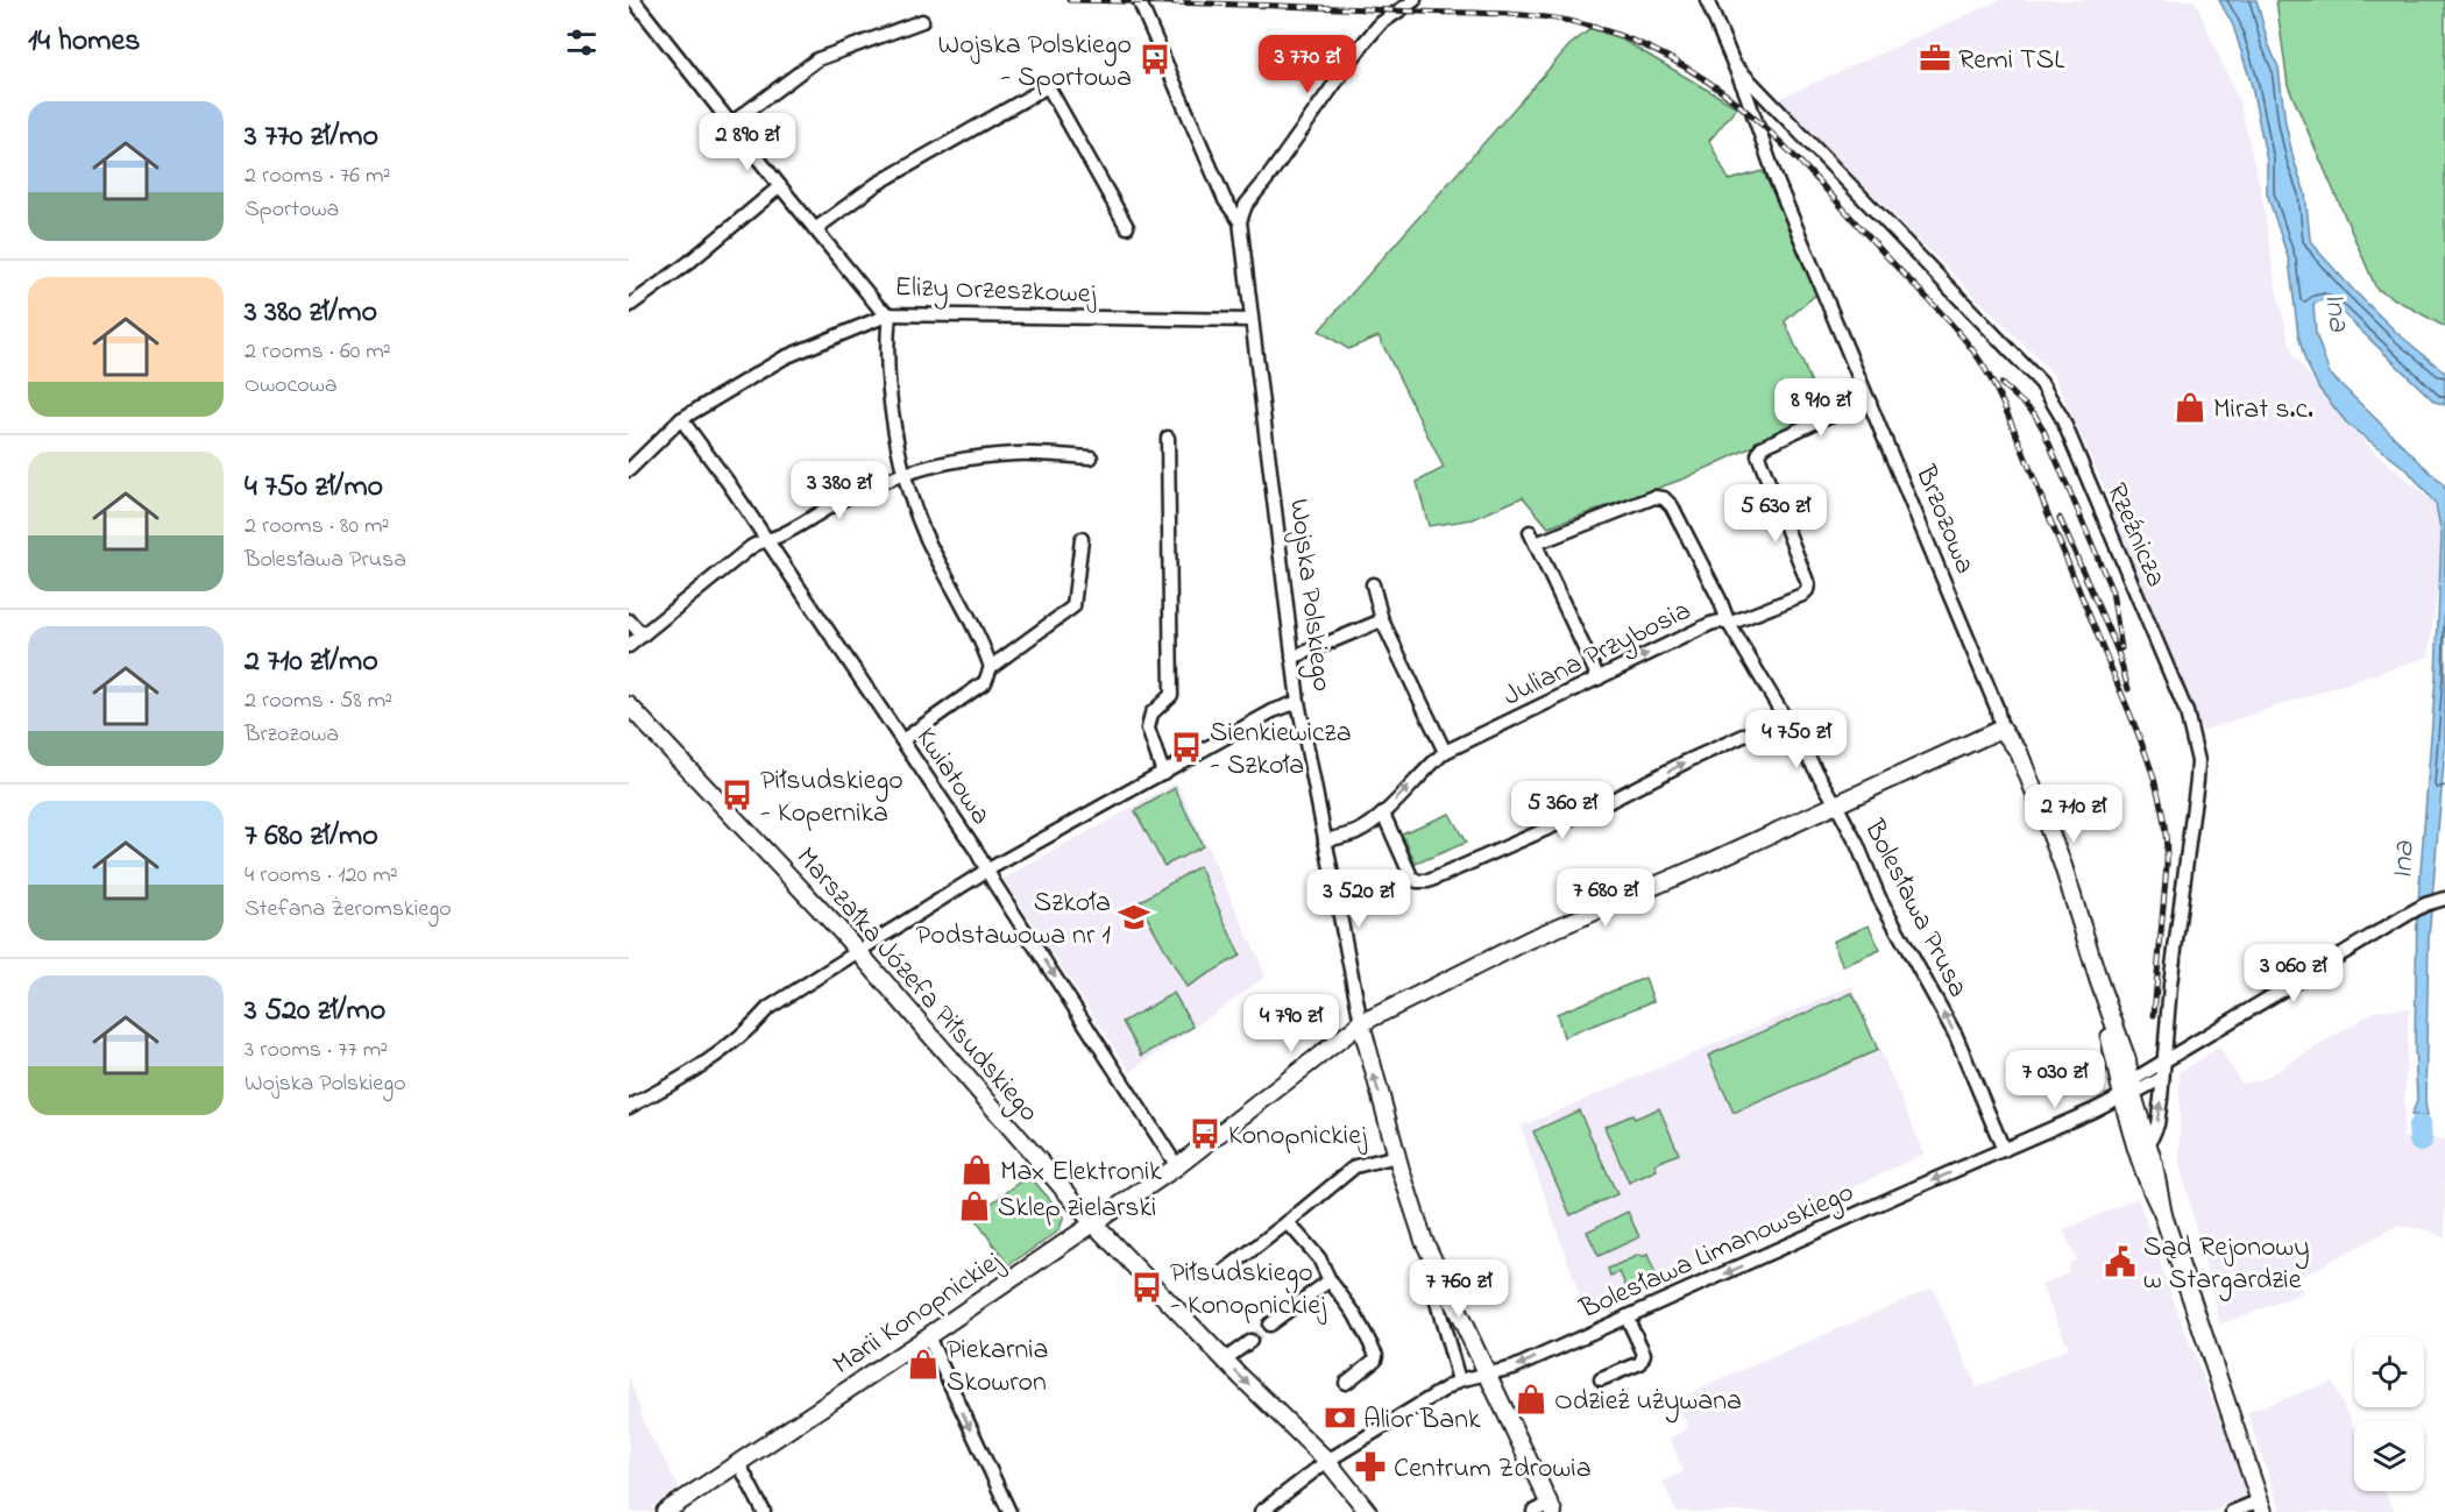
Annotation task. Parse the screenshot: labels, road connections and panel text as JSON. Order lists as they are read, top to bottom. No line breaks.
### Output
{"streets":{"street":["Elizy Orzeszkowej","Brzozowa","Rzeźnicza","Wojska Polskiego","Juliana Przybosia","Kwiatowa","Bolesława Prusa","Marszałka Józefa Piłsudskiego","Bolesława Limanowskiego","Marii Konopnickiej"]},"crossings":[["Elizy Orzeszkowej","Wojska Polskiego"],["Brzozowa","Rzeźnicza"],["Brzozowa","Juliana Przybosia"],["Brzozowa","Bolesława Limanowskiego"],["Brzozowa","Marii Konopnickiej"],["Rzeźnicza","Bolesława Limanowskiego"],["Wojska Polskiego","Juliana Przybosia"],["Wojska Polskiego","Bolesława Limanowskiego"],["Wojska Polskiego","Marii Konopnickiej"],["Juliana Przybosia","Bolesława Prusa"],["Kwiatowa","Marii Konopnickiej"],["Bolesława Prusa","Bolesława Limanowskiego"],["Bolesława Prusa","Marii Konopnickiej"],["Marszałka Józefa Piłsudskiego","Bolesława Limanowskiego"],["Marszałka Józefa Piłsudskiego","Marii Konopnickiej"]],"one_way":["Kwiatowa","Bolesława Prusa","Bolesława Limanowskiego"],"water":["Ina"],"places":{"office":["Remi TSL"],"bus stop":["Wojska Polskiego - Sportowa","Sienkiewicza - Szkoła","Piłsudskiego - Kopernika","Konopnickiej","Piłsudskiego - Konopnickiej"],"shop":["Mirat s.c.","Max Elektronik","Sklep zielarski","Piekarnia Skowron","Odzież używana"],"school or university":["Szkoła Podstawowa nr 1"],"public building":["Sąd Rejonowy w Stargardzie"],"bank":["Alior Bank"],"pharmacy":["Centrum Zdrowia"]},"page":{"heading":"14 homes","price":["3 770 zł","2 890 zł","8 910 zł","3 380 zł","5 630 zł","4 750 zł","5 360 zł","2 710 zł","7 680 zł","3 520 zł","3 060 zł","4 790 zł","7 030 zł","7 760 zł"],"list":[{"name":"3 770 zł/mo","note":"2 rooms · 76 m² · Sportowa"},{"name":"3 380 zł/mo","note":"2 rooms · 60 m² · Owocowa"},{"name":"4 750 zł/mo","note":"2 rooms · 80 m² · Bolesława Prusa"},{"name":"2 710 zł/mo","note":"2 rooms · 58 m² · Brzozowa"},{"name":"7 680 zł/mo","note":"4 rooms · 120 m² · Stefana Żeromskiego"},{"name":"3 520 zł/mo","note":"3 rooms · 77 m² · Wojska Polskiego"}]}}
